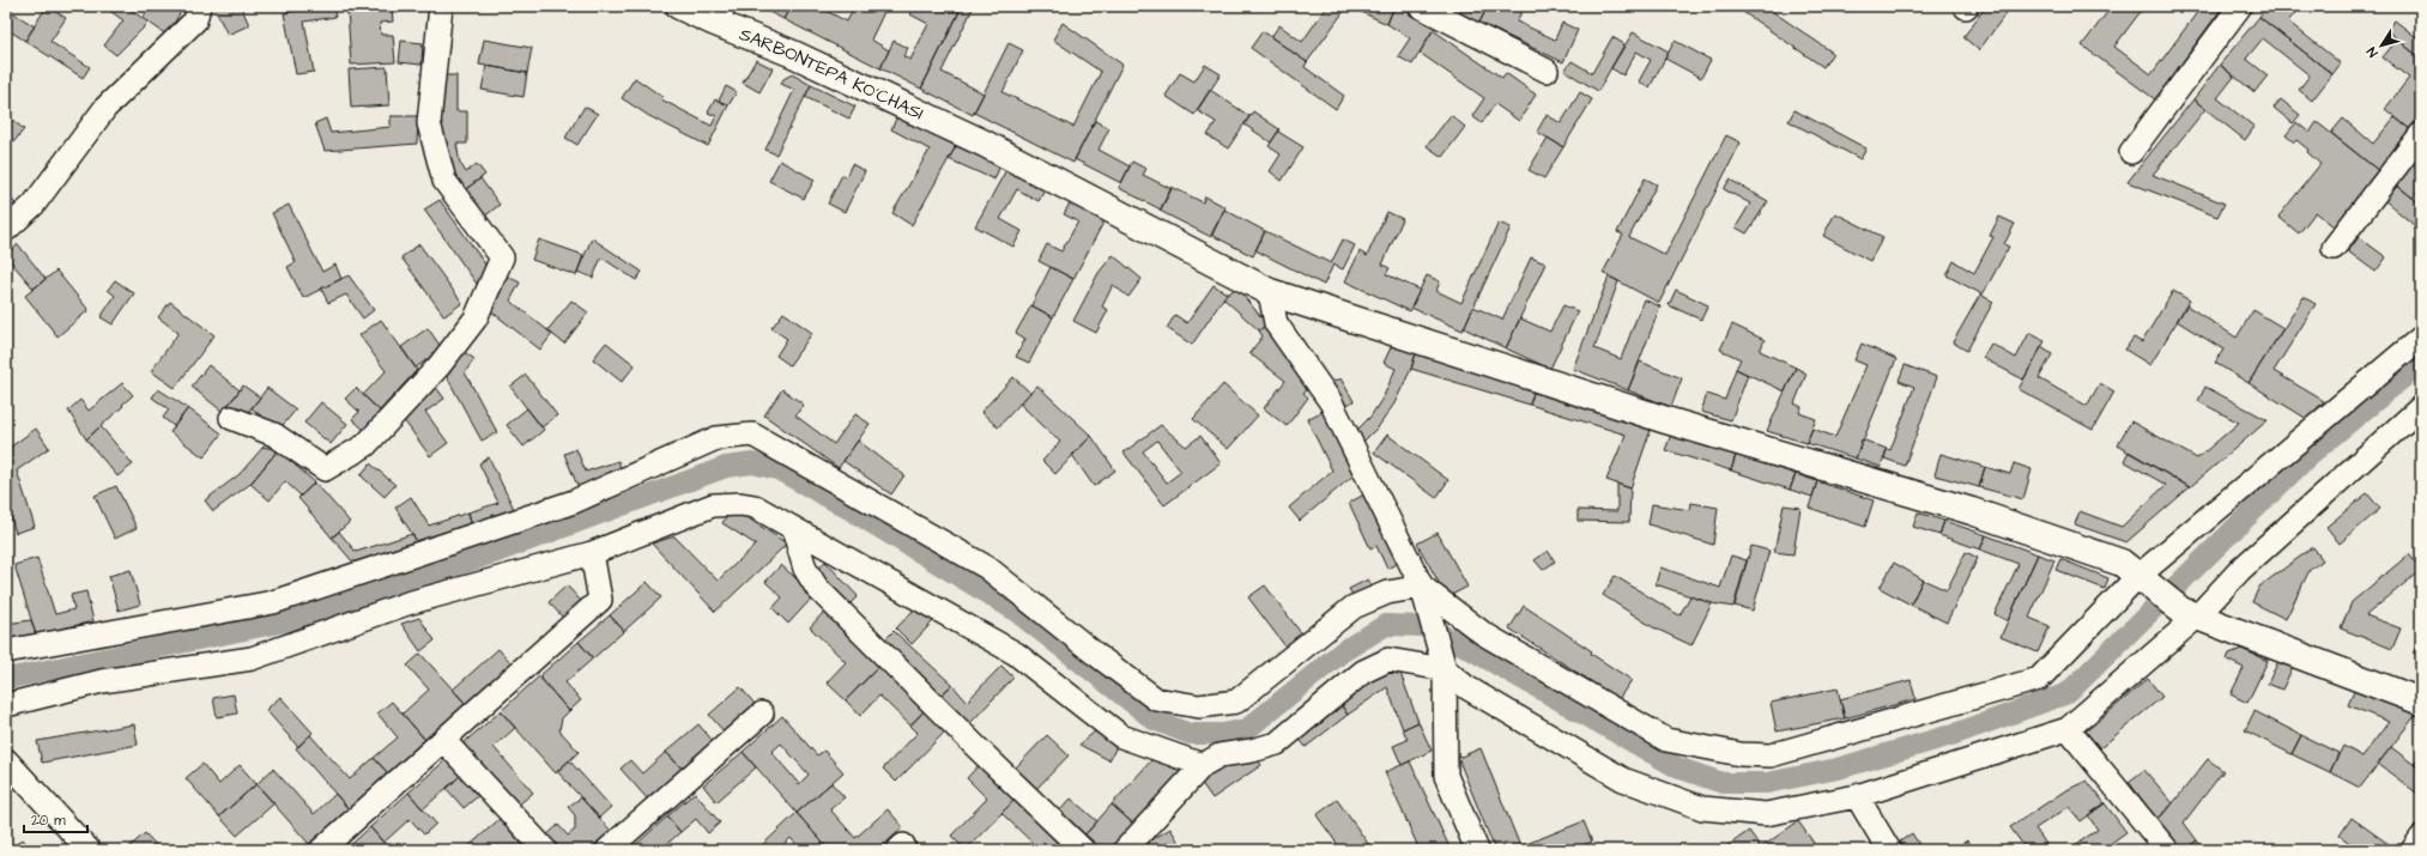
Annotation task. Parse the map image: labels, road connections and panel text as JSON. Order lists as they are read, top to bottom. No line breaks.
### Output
{"streets":{"street":["SARBONTEPA KO'CHASI"]},"scale_bar":"20 m","north":"bottom left"}
